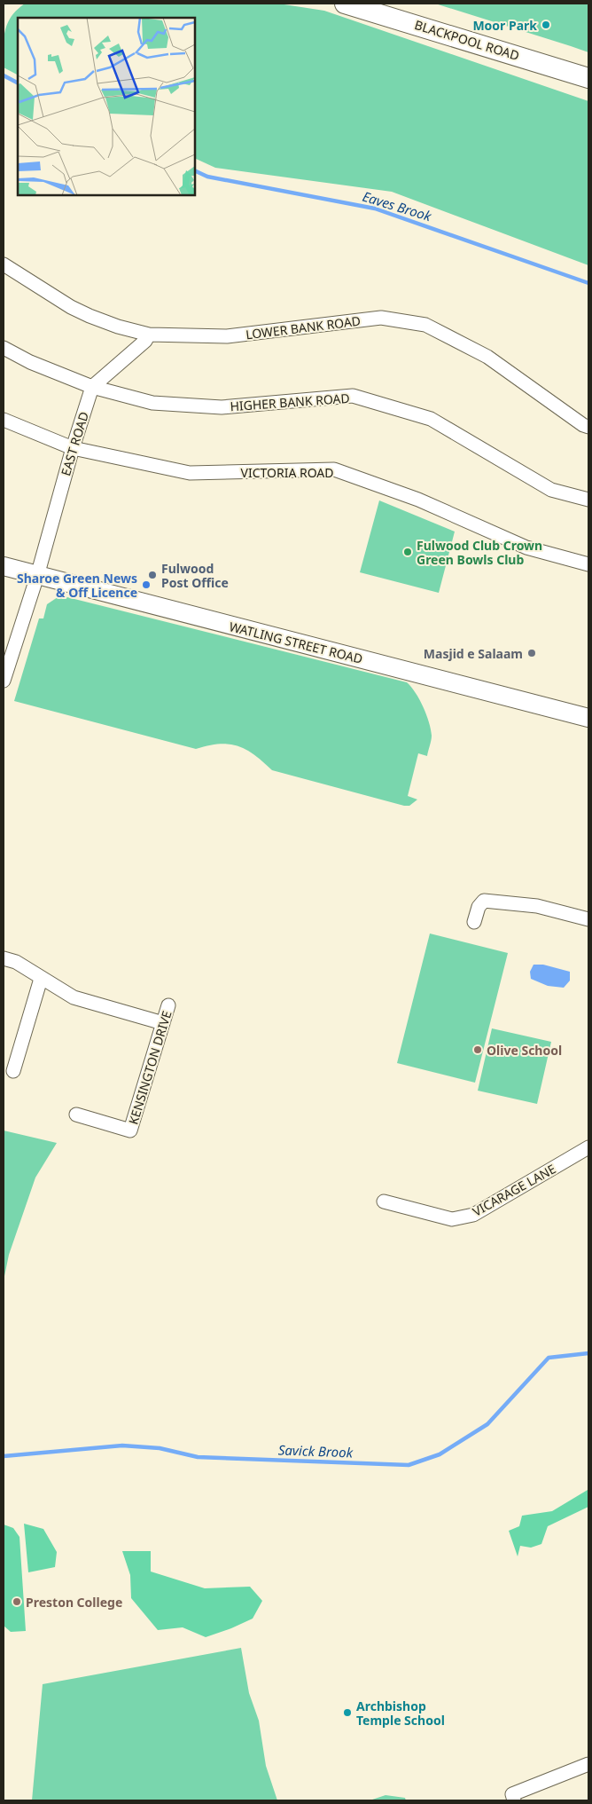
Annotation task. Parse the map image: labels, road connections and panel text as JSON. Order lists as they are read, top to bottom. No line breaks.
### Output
{"streets":{"highway":["BLACKPOOL ROAD"],"main road":["WATLING STREET ROAD"],"street":["LOWER BANK ROAD","HIGHER BANK ROAD","EAST ROAD","VICTORIA ROAD","KENSINGTON DRIVE","VICARAGE LANE"]},"crossings":[["HIGHER BANK ROAD","EAST ROAD"],["EAST ROAD","VICTORIA ROAD"],["EAST ROAD","WATLING STREET ROAD"]],"water":["Eaves Brook","Savick Brook"],"places":["Moor Park","Fulwood Club Crown Green Bowls Club","Fulwood Post Office","Sharoe Green News & Off Licence","Masjid e Salaam","Olive School","Preston College","Archbishop Temple School"]}
